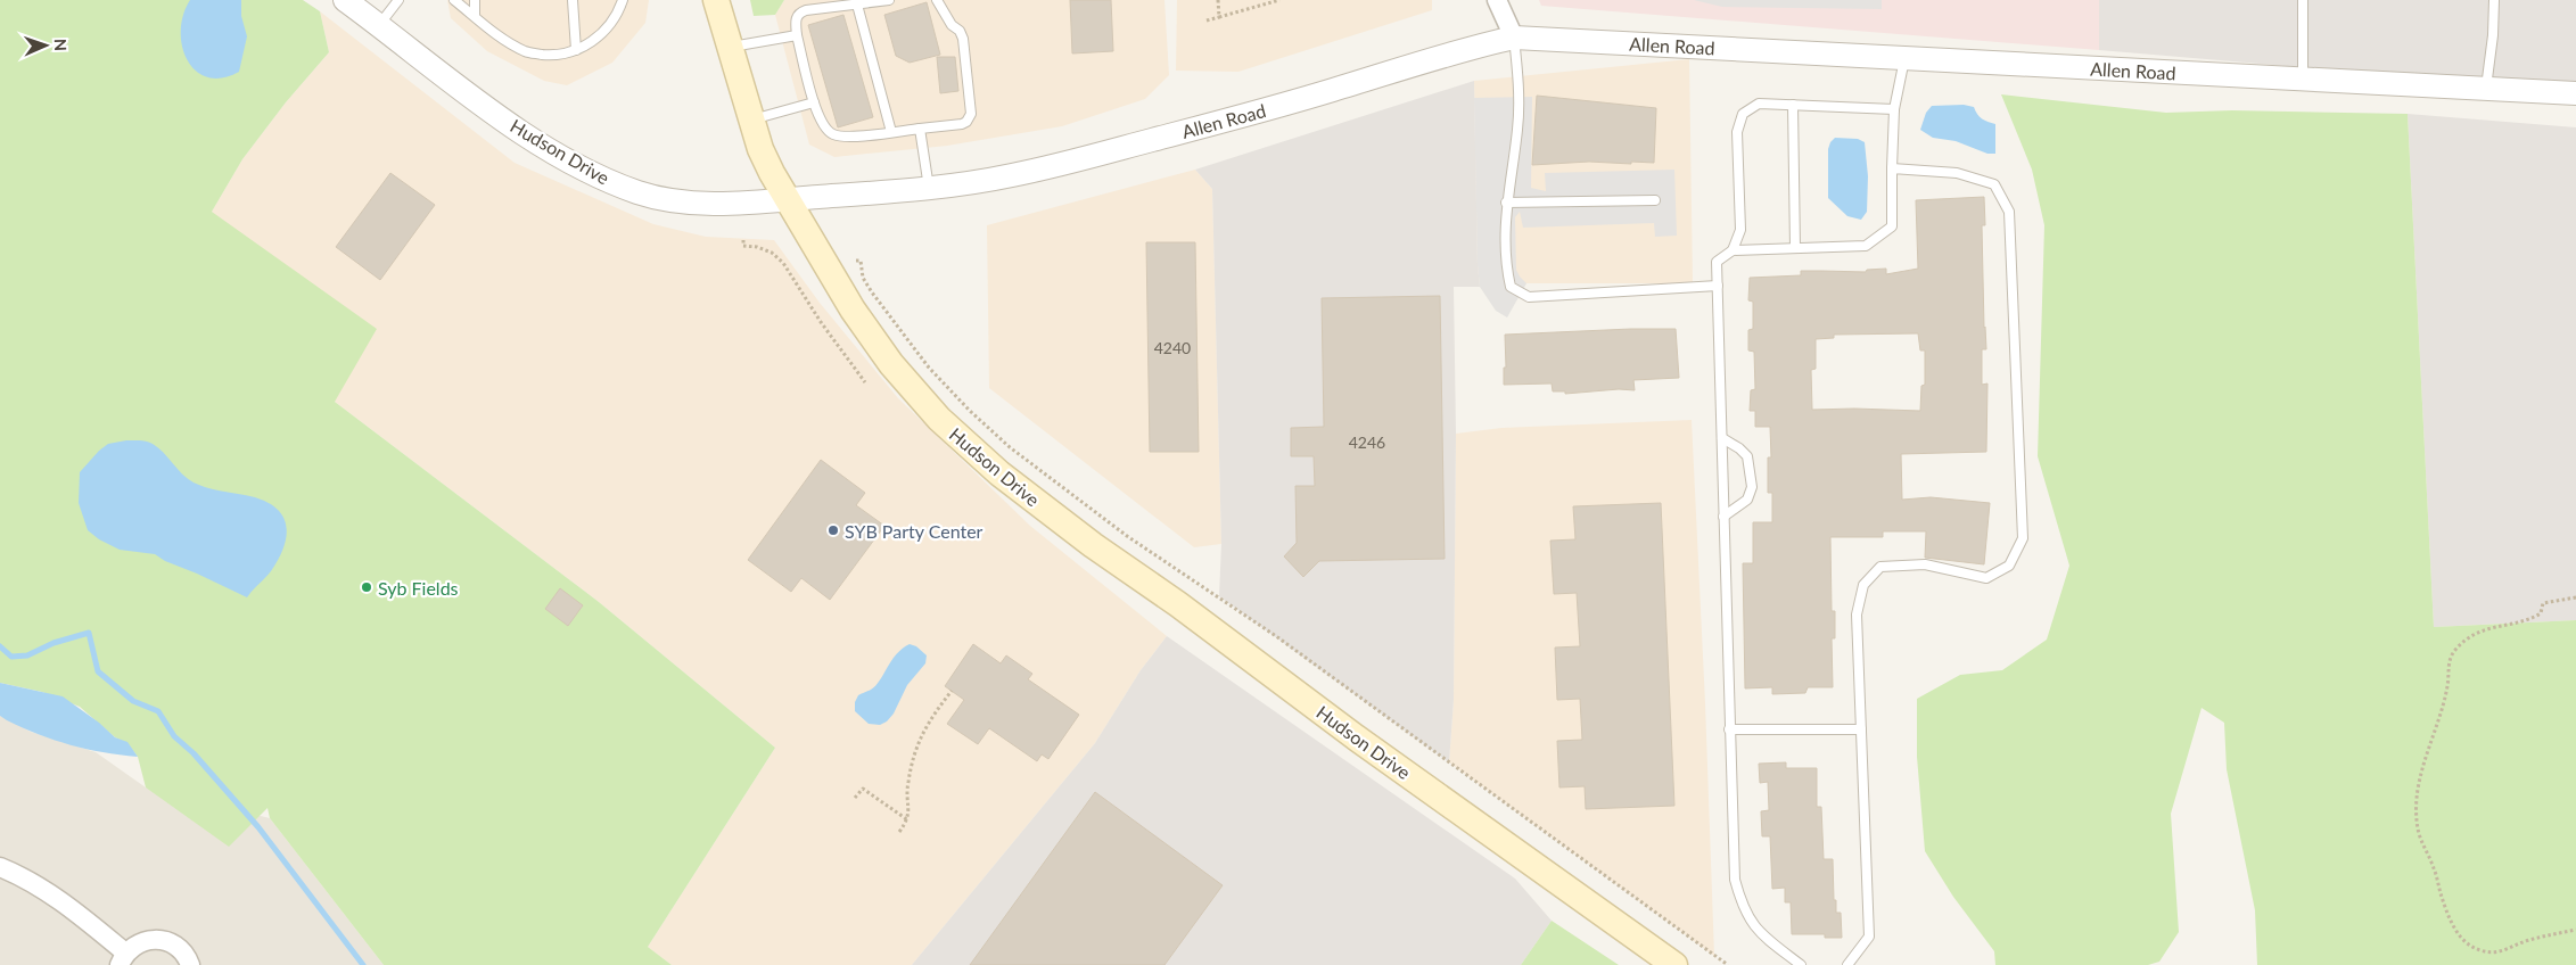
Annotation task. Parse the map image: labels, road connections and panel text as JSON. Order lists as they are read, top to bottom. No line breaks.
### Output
{"streets":{"main road":["Hudson Drive"],"street":["Allen Road"]},"crossings":[["Allen Road","Hudson Drive"]],"places":["SYB Party Center","Syb Fields"],"house_numbers":["4240","4246"],"north":"right"}
